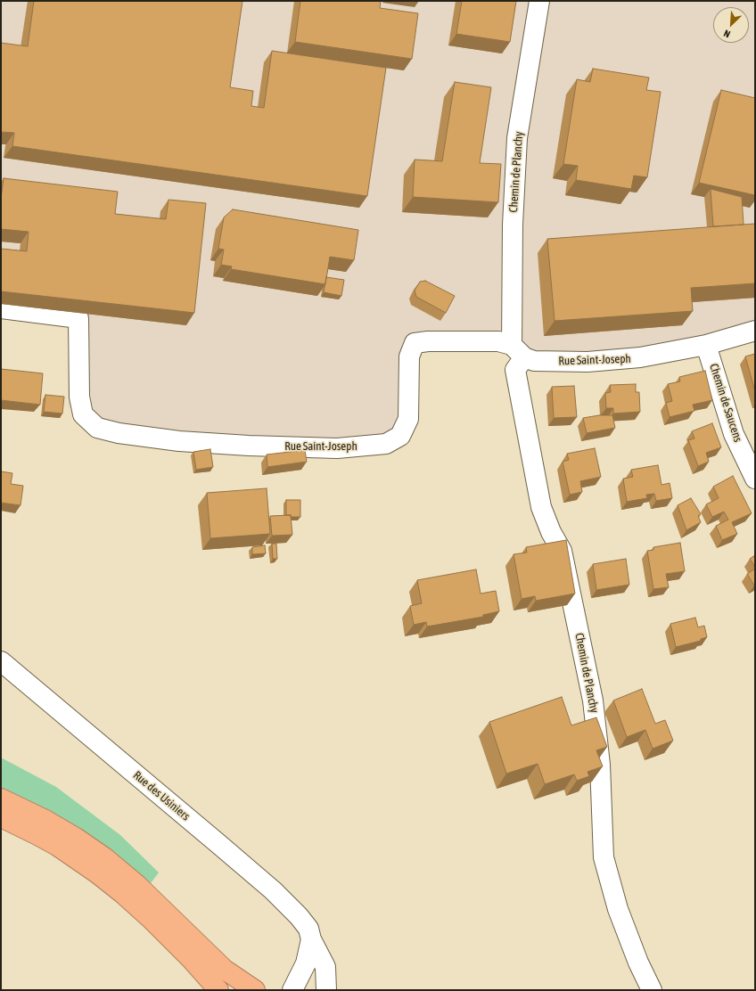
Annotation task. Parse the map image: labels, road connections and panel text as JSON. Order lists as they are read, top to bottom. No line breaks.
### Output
{"streets":{"street":["Chemin de Planchy","Rue Saint-Joseph","Chemin de Saucens","Rue des Usiniers"]},"crossings":[["Chemin de Planchy","Rue Saint-Joseph"],["Rue Saint-Joseph","Chemin de Saucens"]],"north":"bottom left"}
